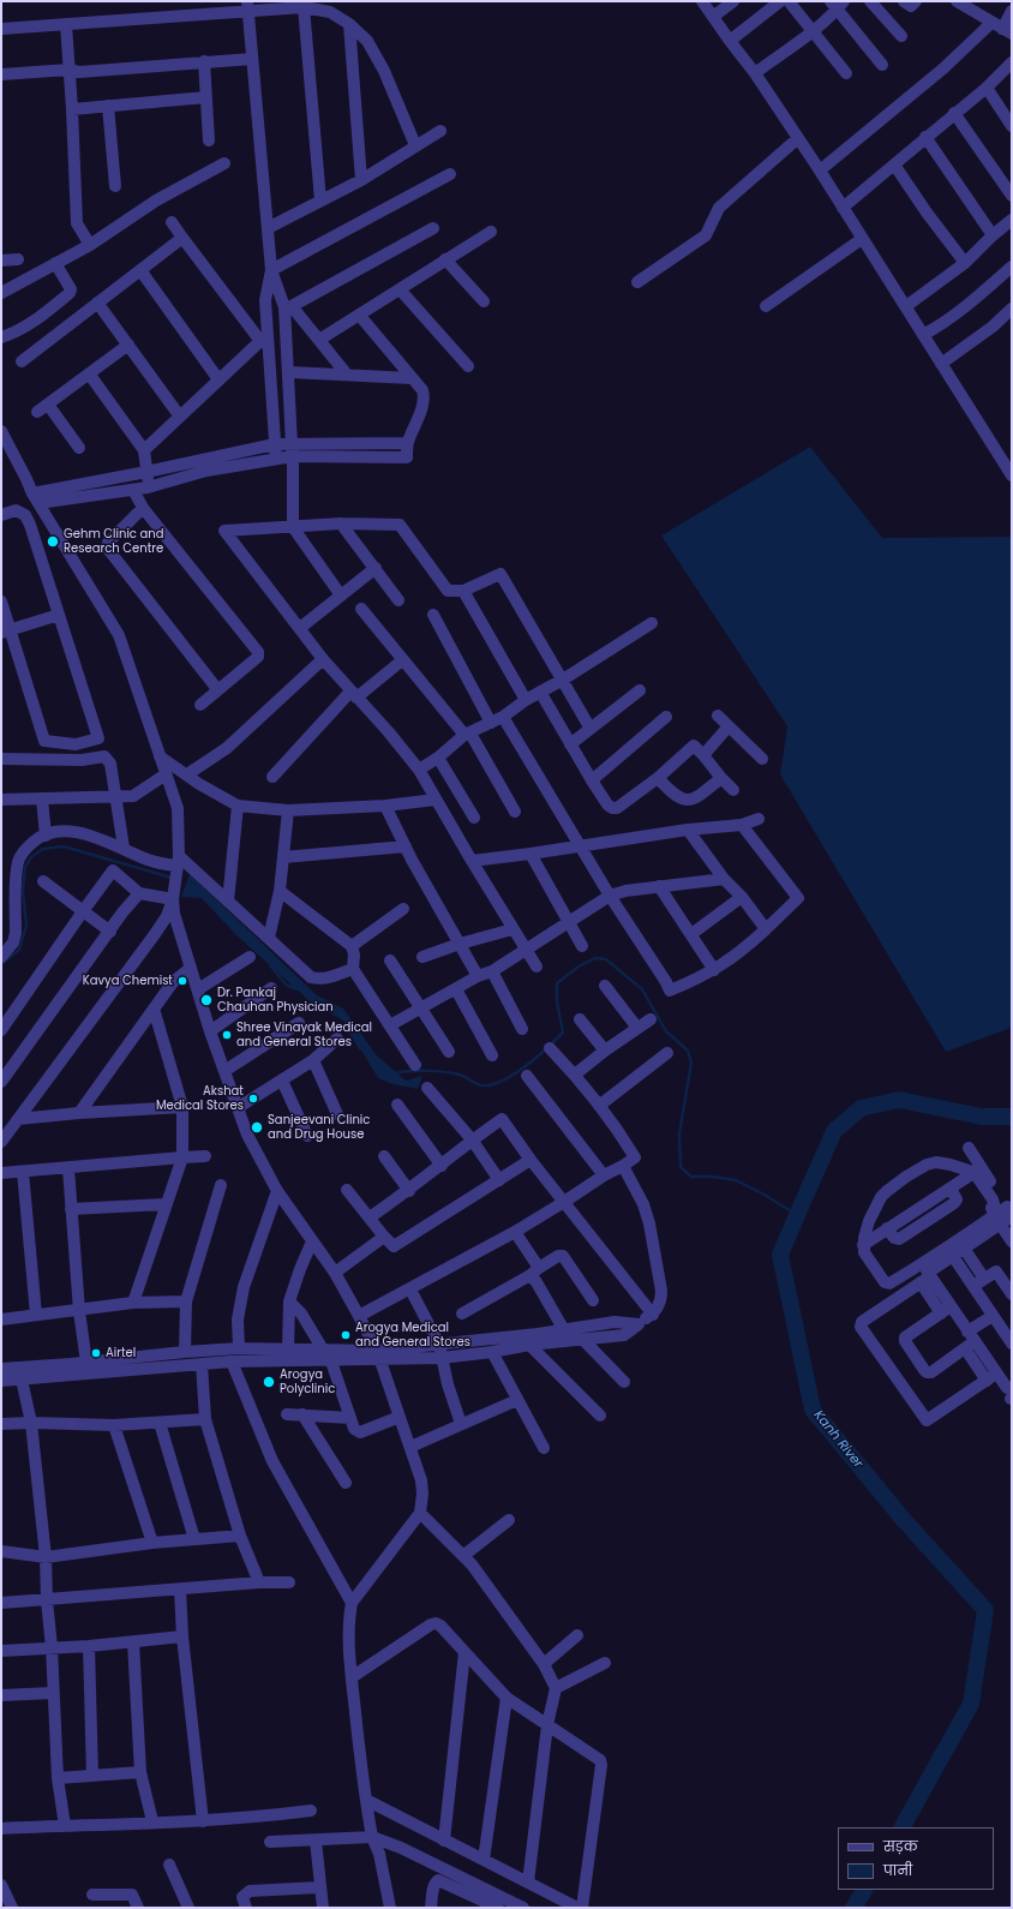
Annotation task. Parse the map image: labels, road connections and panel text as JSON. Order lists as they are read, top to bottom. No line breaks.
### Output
{"water":["Kanh River"],"places":["Gehm Clinic and Research Centre","Kavya Chemist","Dr. Pankaj Chauhan Physician","Shree Vinayak Medical and General Stores","Akshat Medical Stores","Sanjeevani Clinic and Drug House","Arogya Medical and General Stores","Airtel","Arogya Polyclinic"],"legend":["सड़क","पानी"]}
